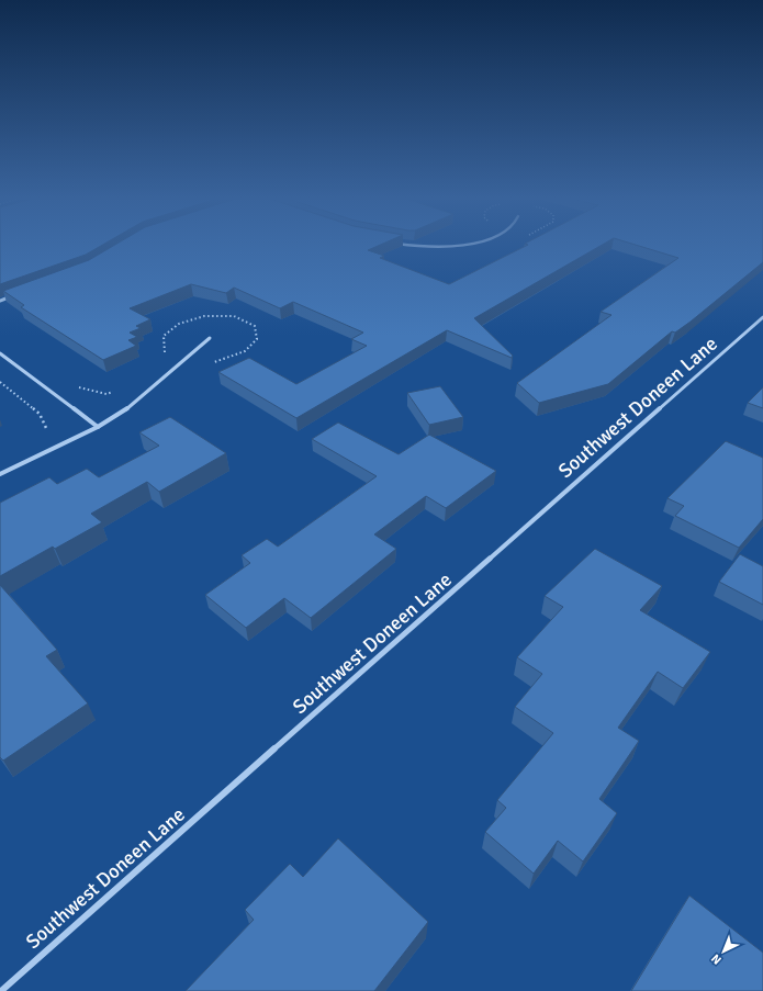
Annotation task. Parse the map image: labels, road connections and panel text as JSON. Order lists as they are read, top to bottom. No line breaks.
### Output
{"streets":{"street":["Southwest Doneen Lane"]},"north":"bottom left"}
